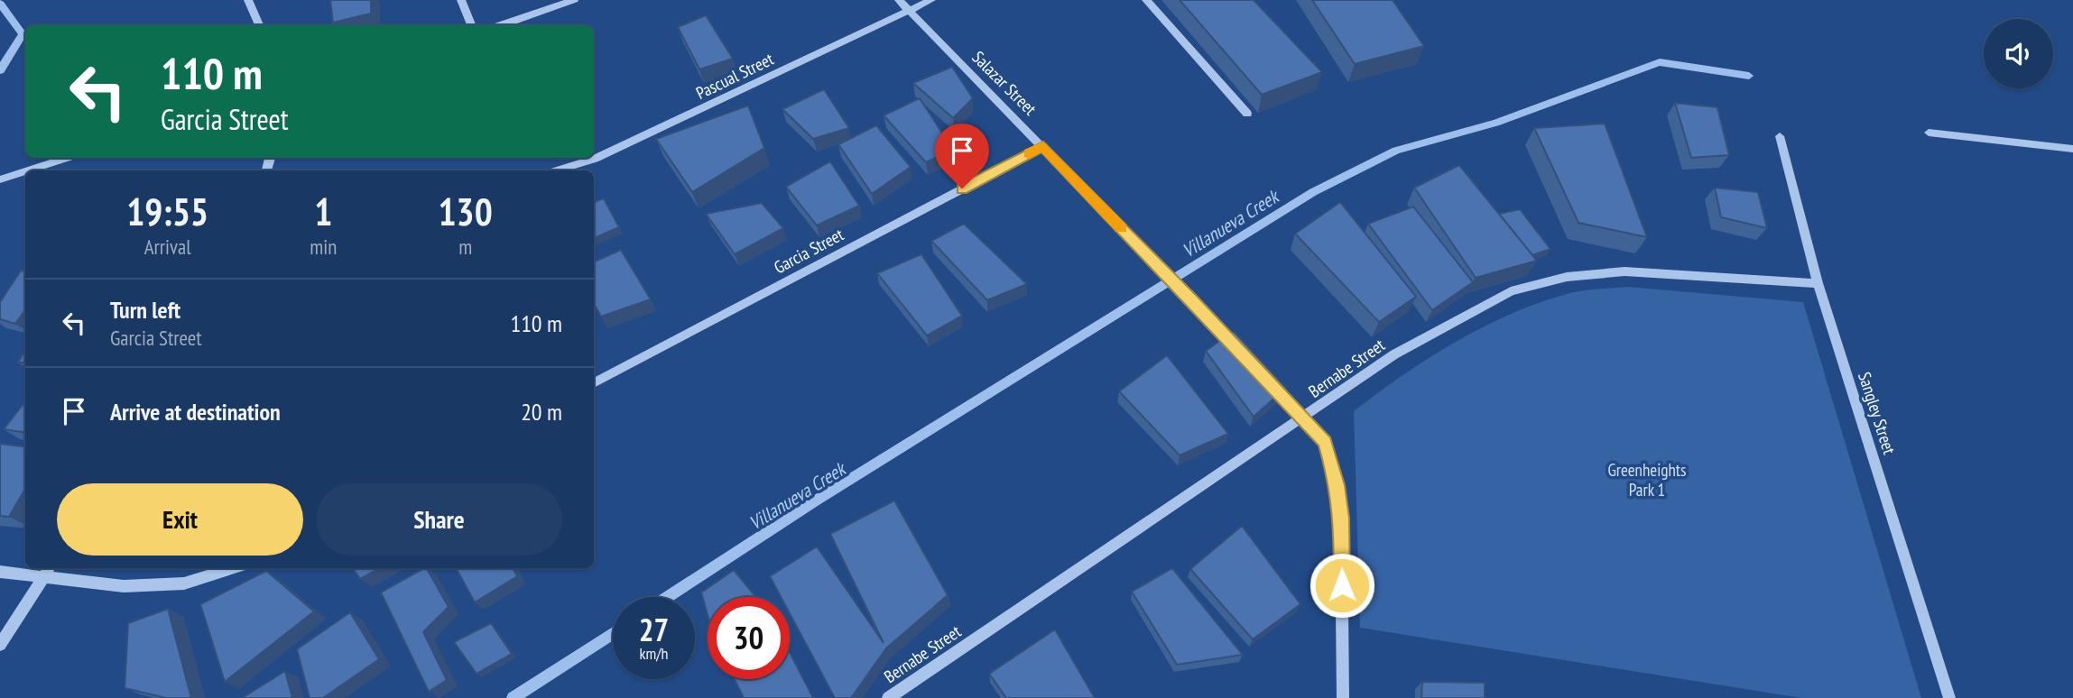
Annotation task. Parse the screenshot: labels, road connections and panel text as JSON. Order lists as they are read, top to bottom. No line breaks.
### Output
{"streets":{"street":["Pascual Street","Salazar Street","Garcia Street","Bernabe Street","Sangley Street"]},"crossings":[["Pascual Street","Salazar Street"],["Salazar Street","Garcia Street"],["Bernabe Street","Sangley Street"]],"water":["Villanueva Creek"],"parks":["Greenheights Park 1"],"page":{"turn":["110 m","Garcia Street"],"eta":["19:55","Arrival","1","min","130","m"],"list":[{"name":"Turn left","note":"Garcia Street","value":"110 m"},{"name":"Arrive at destination","value":"20 m"}],"buttons":["Exit","Share"],"speed":"27 km/h","limit":"30"}}
